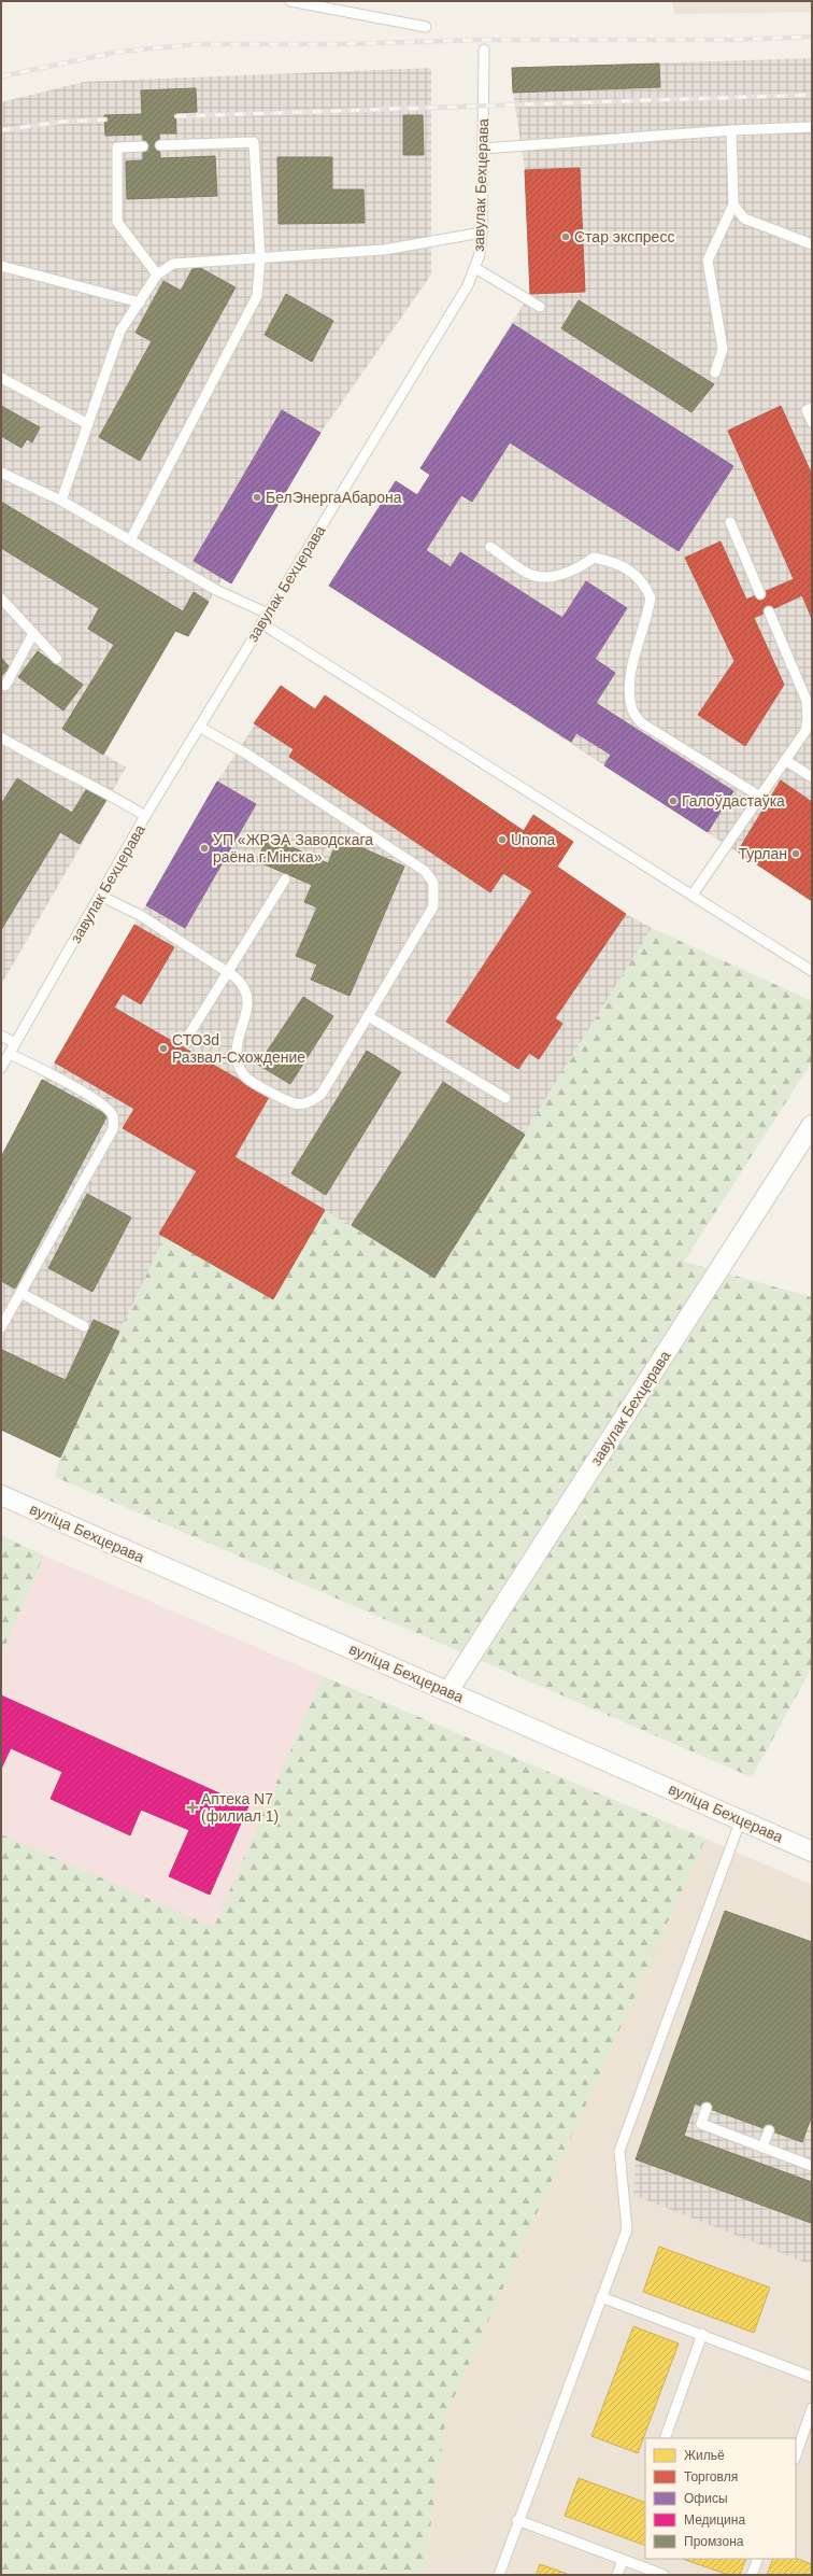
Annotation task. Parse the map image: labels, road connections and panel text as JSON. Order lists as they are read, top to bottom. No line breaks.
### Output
{"streets":{"street":["завулак Бехцерава","вуліца Бехцерава"]},"crossings":[["завулак Бехцерава","вуліца Бехцерава"]],"places":{"other":["Стар экспресс","БелЭнергаАбарона","Галоўдастаўка","Unona","УП «ЖРЭА Заводскага раёна г.Мінска»","Турлан","СТО3d Развал-Схождение"],"health":["Аптека N7 (филиал 1)"]},"legend":["Жильё","Торговля","Офисы","Медицина","Промзона"]}
